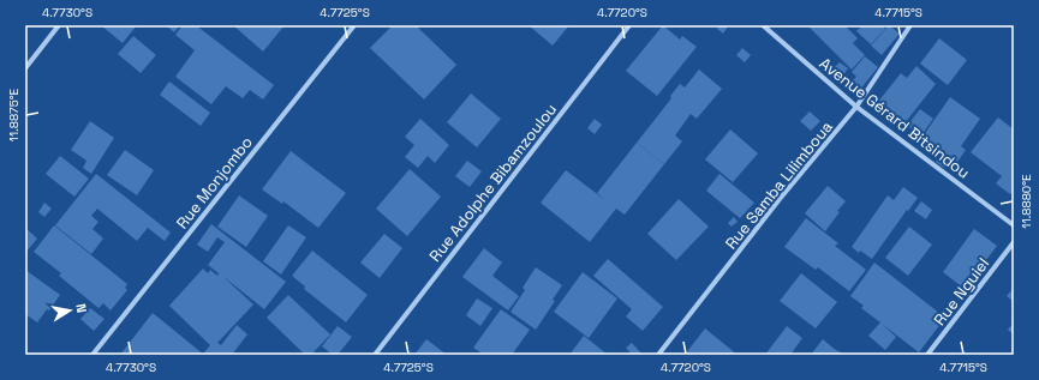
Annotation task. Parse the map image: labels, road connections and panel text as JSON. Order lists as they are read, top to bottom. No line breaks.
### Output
{"streets":{"street":["Avenue Gérard Bitsindou","Rue Monjombo","Rue Adolphe Bibamzoulou","Rue Samba Lilimboua","Rue Nguiel"]},"crossings":[["Avenue Gérard Bitsindou","Rue Samba Lilimboua"]],"north":"right","coordinates":["4.7730°S","4.7725°S","4.7720°S","4.7715°S","11.8875°E","11.8880°E"]}
